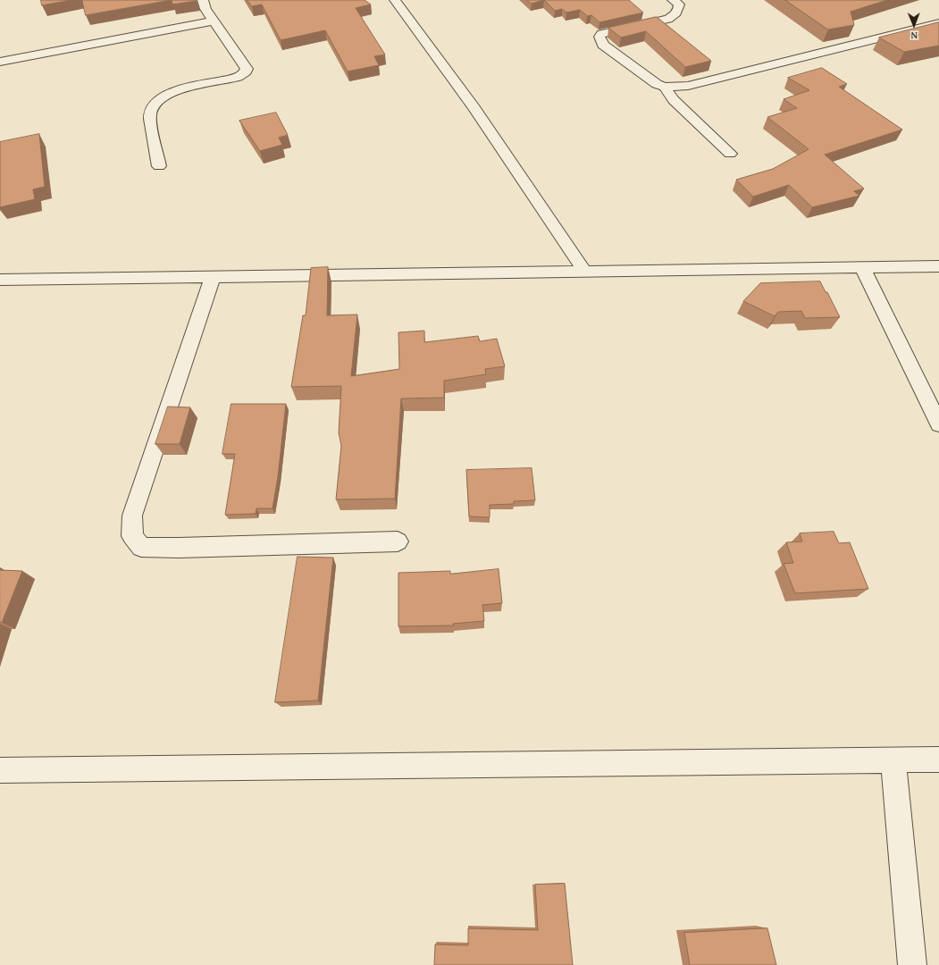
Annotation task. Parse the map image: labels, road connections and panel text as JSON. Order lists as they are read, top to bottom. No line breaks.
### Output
{"north":"bottom"}
